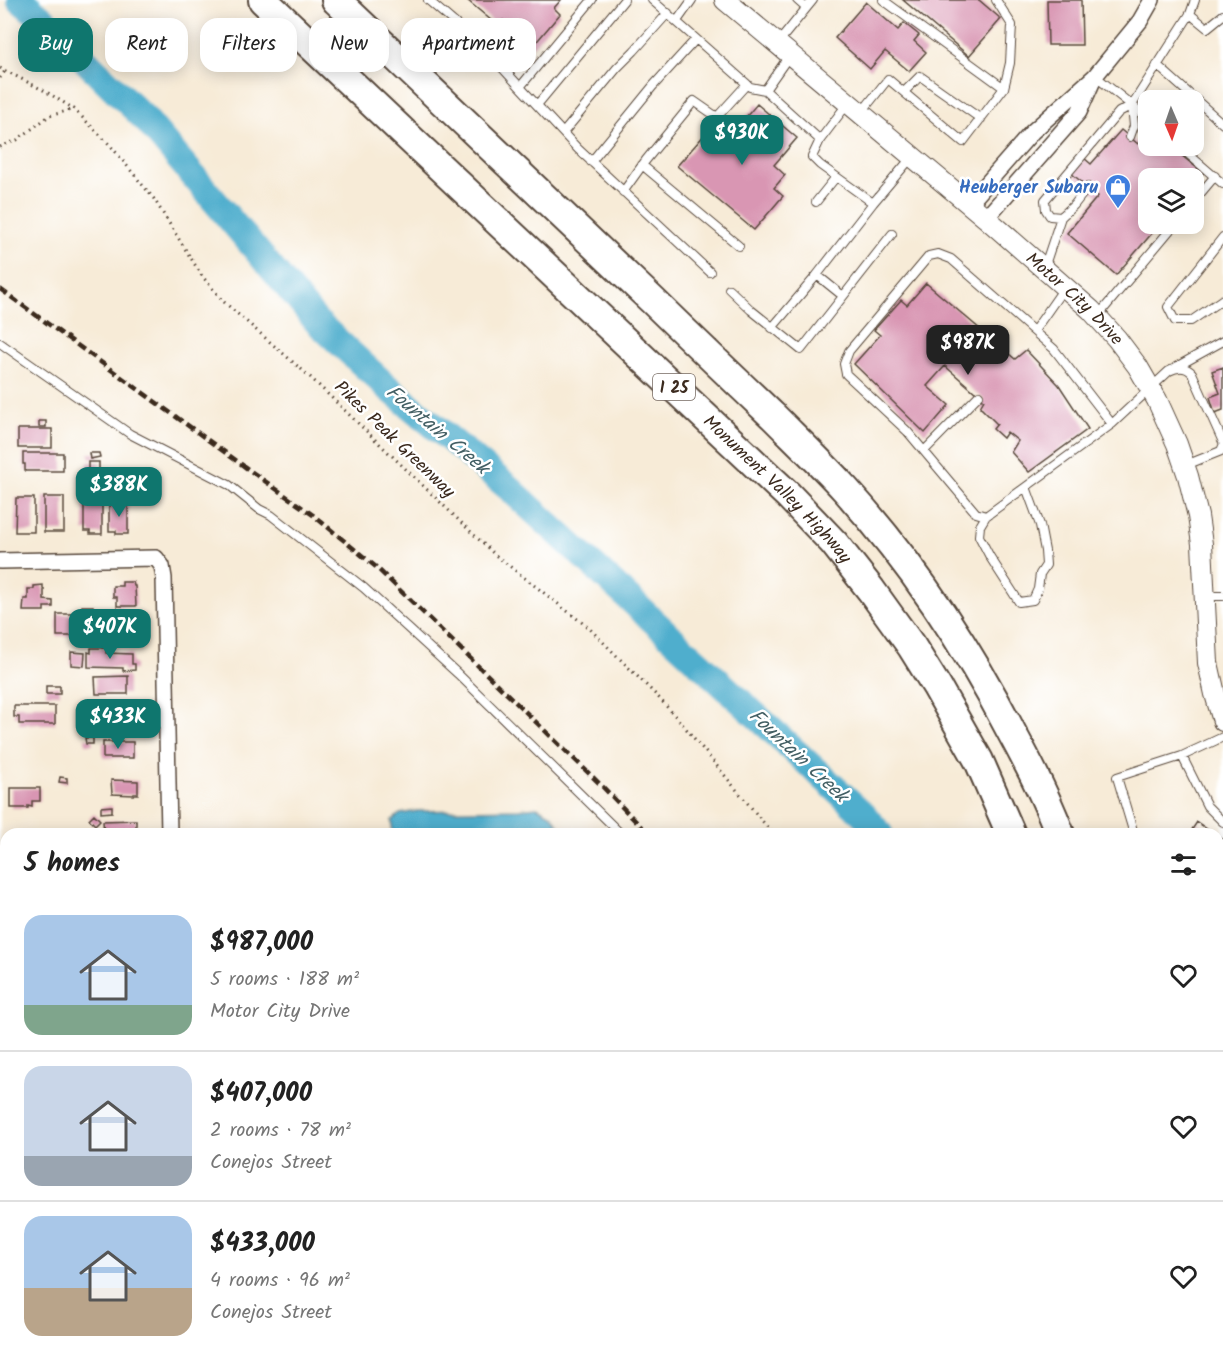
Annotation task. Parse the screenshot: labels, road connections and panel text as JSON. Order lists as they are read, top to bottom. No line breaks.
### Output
{"streets":{"highway":["I 25","Monument Valley Highway"],"street":["Motor City Drive"],"path":["Pikes Peak Greenway"]},"water":["Fountain Creek"],"places":{"shop":["Heuberger Subaru"]},"north":"bottom","page":{"chip":["Buy","Rent","Filters","New","Apartment"],"price":["$930K","$987K","$388K","$407K","$433K"],"heading":"5 homes","list":[{"name":"$987,000","note":"5 rooms · 188 m² · Motor City Drive"},{"name":"$407,000","note":"2 rooms · 78 m² · Conejos Street"},{"name":"$433,000","note":"4 rooms · 96 m² · Conejos Street"}]}}
